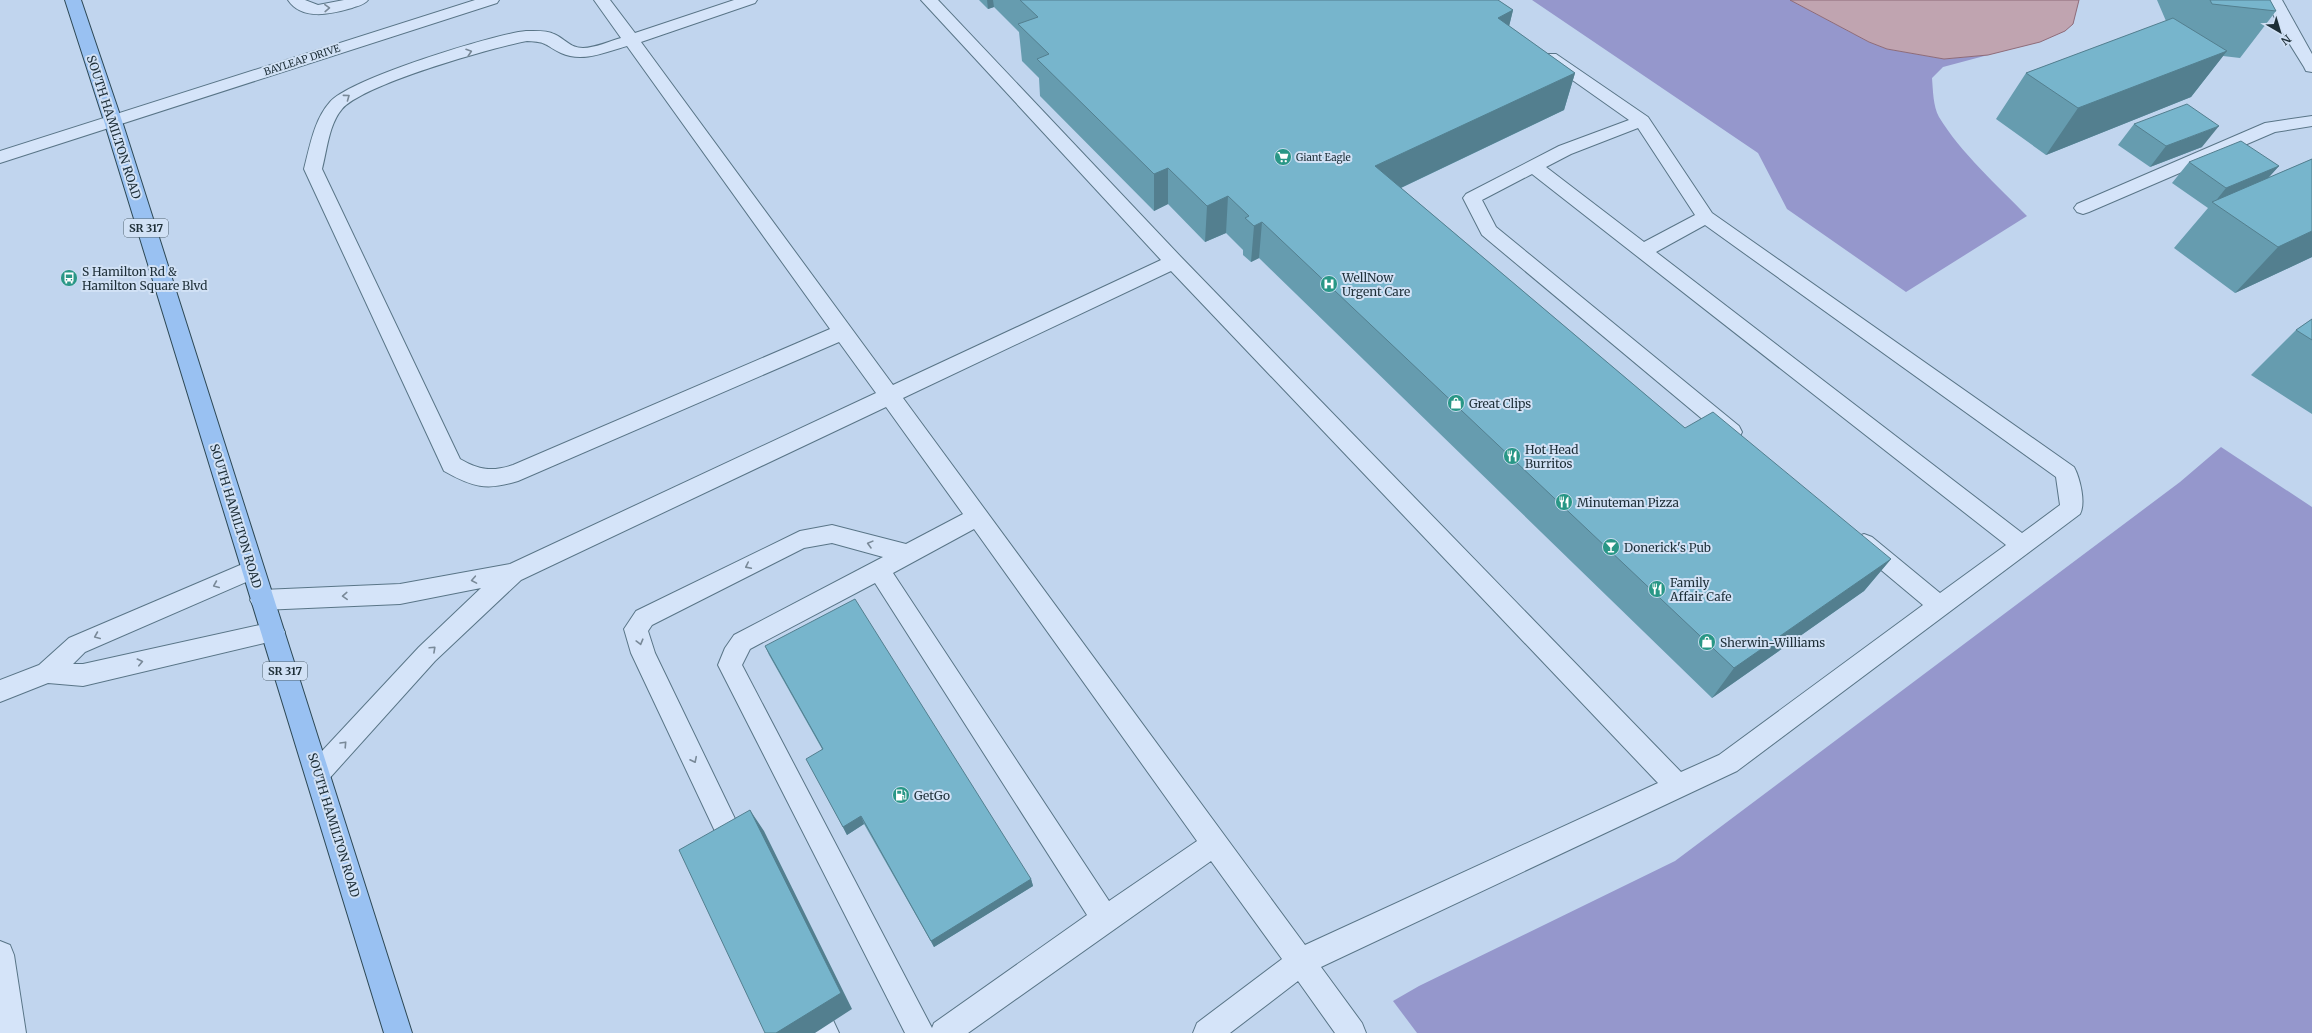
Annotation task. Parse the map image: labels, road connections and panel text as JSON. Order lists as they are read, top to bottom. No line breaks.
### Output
{"streets":{"main road":["SOUTH HAMILTON ROAD","SR 317"],"street":["BAYLEAP DRIVE"]},"crossings":[["BAYLEAP DRIVE","SOUTH HAMILTON ROAD"]],"places":{"supermarket":["Giant Eagle"],"bus stop":["S Hamilton Rd & Hamilton Square Blvd"],"hospital":["WellNow Urgent Care"],"shop":["Great Clips","Sherwin-Williams"],"restaurant":["Hot Head Burritos","Minuteman Pizza","Family Affair Cafe"],"bar":["Donerick's Pub"],"fuel station":["GetGo"]},"north":"bottom right"}
